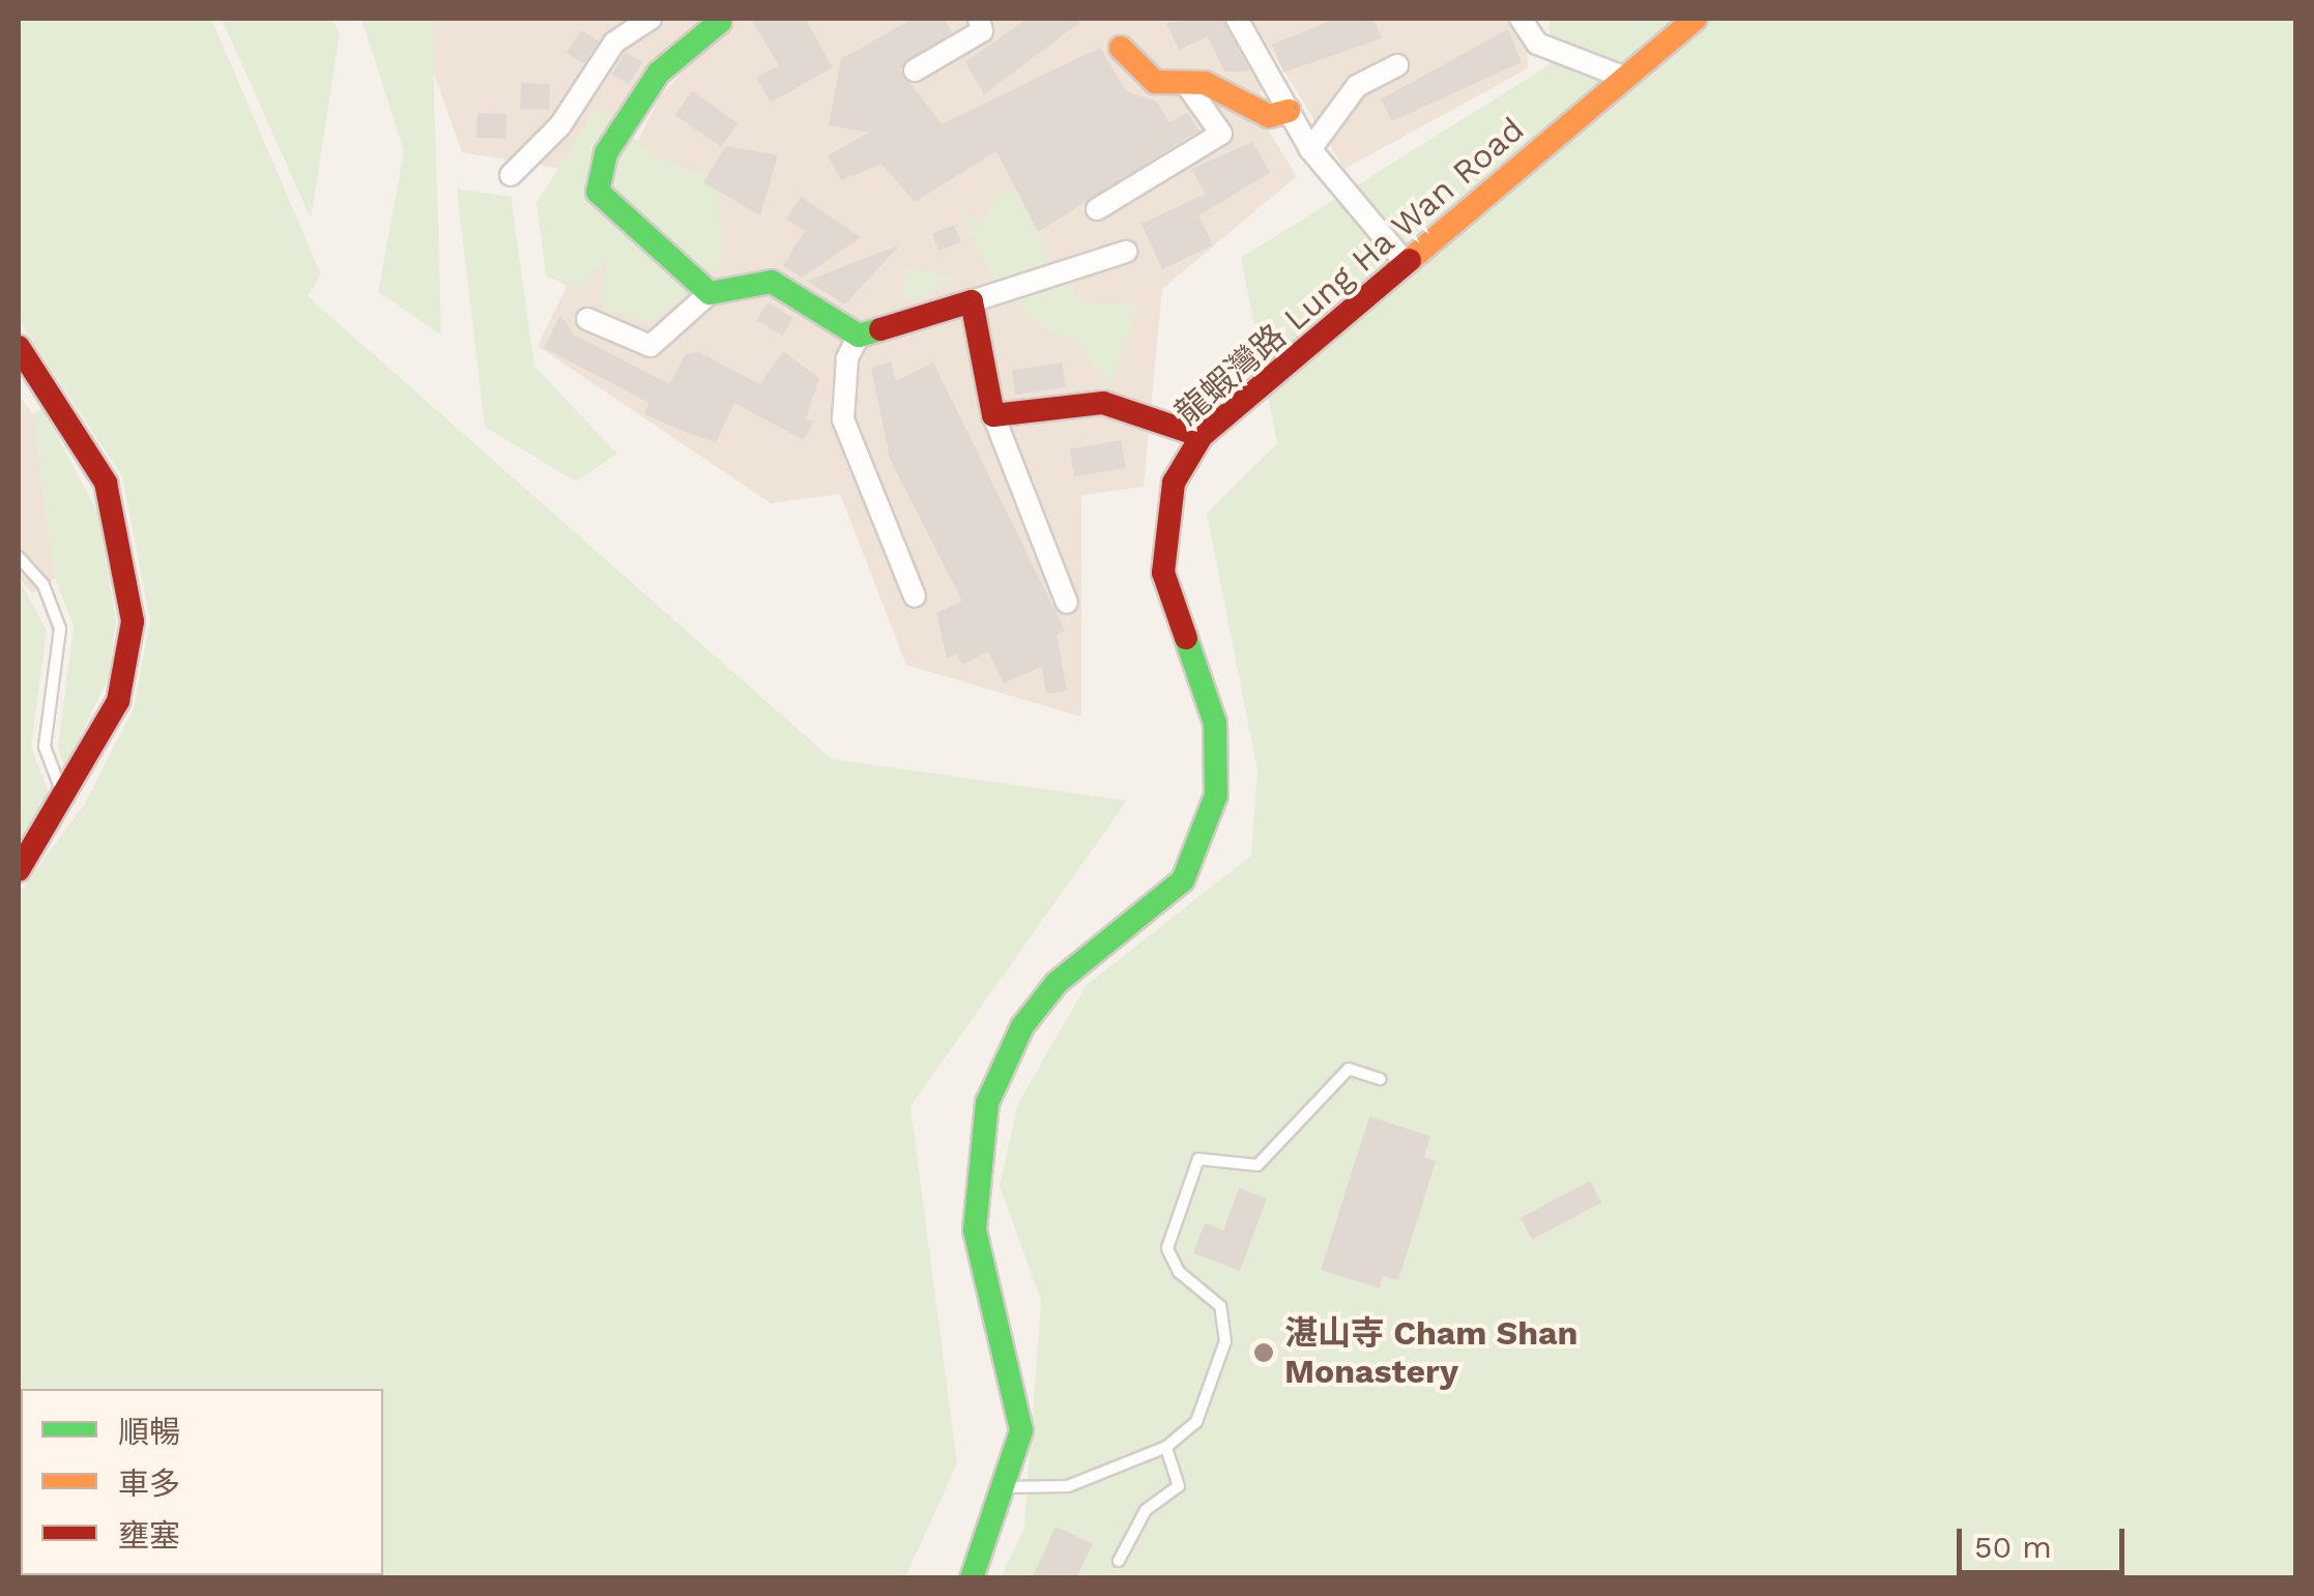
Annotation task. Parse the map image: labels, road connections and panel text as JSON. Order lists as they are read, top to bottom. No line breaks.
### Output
{"streets":{"street":["龍蝦灣路 Lung Ha Wan Road"]},"places":["湛山寺 Cham Shan Monastery"],"legend":["順暢","車多","壅塞"],"scale_bar":"50 m"}
